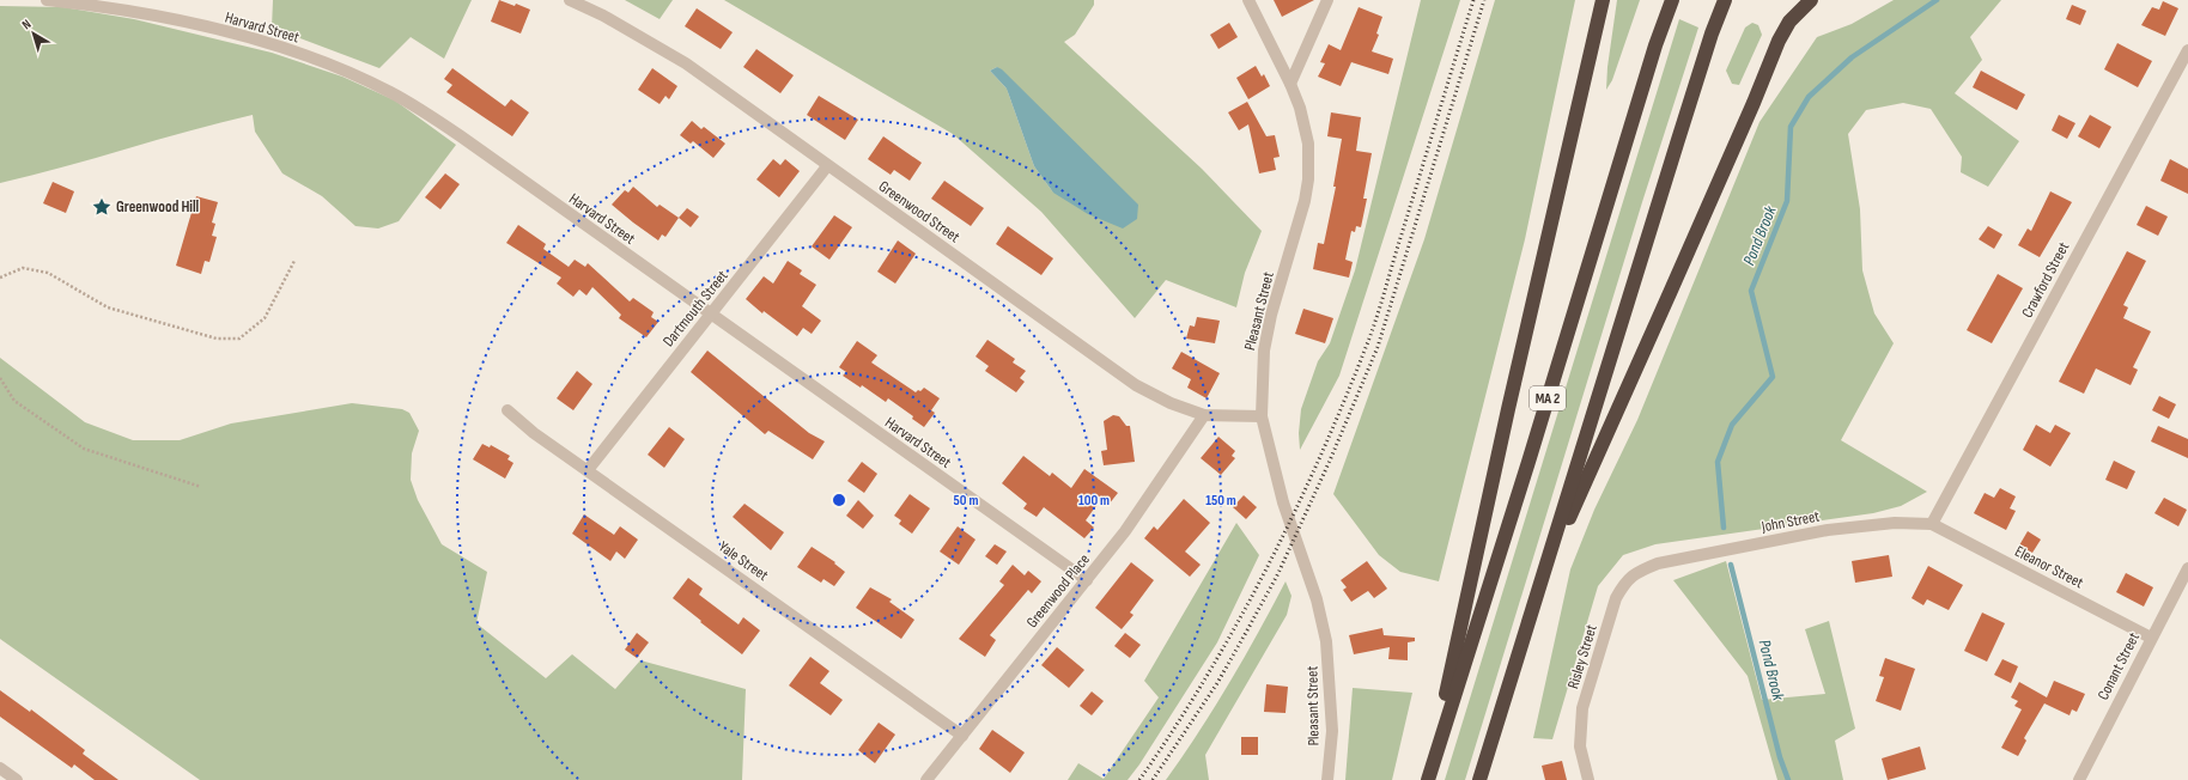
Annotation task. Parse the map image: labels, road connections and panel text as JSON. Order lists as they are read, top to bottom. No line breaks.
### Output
{"streets":{"highway":["MA 2"],"street":["Harvard Street","Greenwood Street","Crawford Street","Dartmouth Street","Pleasant Street","John Street","Yale Street","Eleanor Street","Greenwood Place","Risley Street","Conant Street"]},"crossings":[["Harvard Street","Dartmouth Street"],["Harvard Street","Greenwood Place"],["Greenwood Street","Dartmouth Street"],["Greenwood Street","Pleasant Street"],["Greenwood Street","Greenwood Place"],["Crawford Street","John Street"],["Crawford Street","Eleanor Street"],["Dartmouth Street","Yale Street"],["John Street","Eleanor Street"],["John Street","Risley Street"],["Yale Street","Greenwood Place"],["Eleanor Street","Conant Street"]],"water":["Pond Brook"],"places":{"place":["Greenwood Hill"]},"north":"top left","rings":["50 m","100 m","150 m"]}
